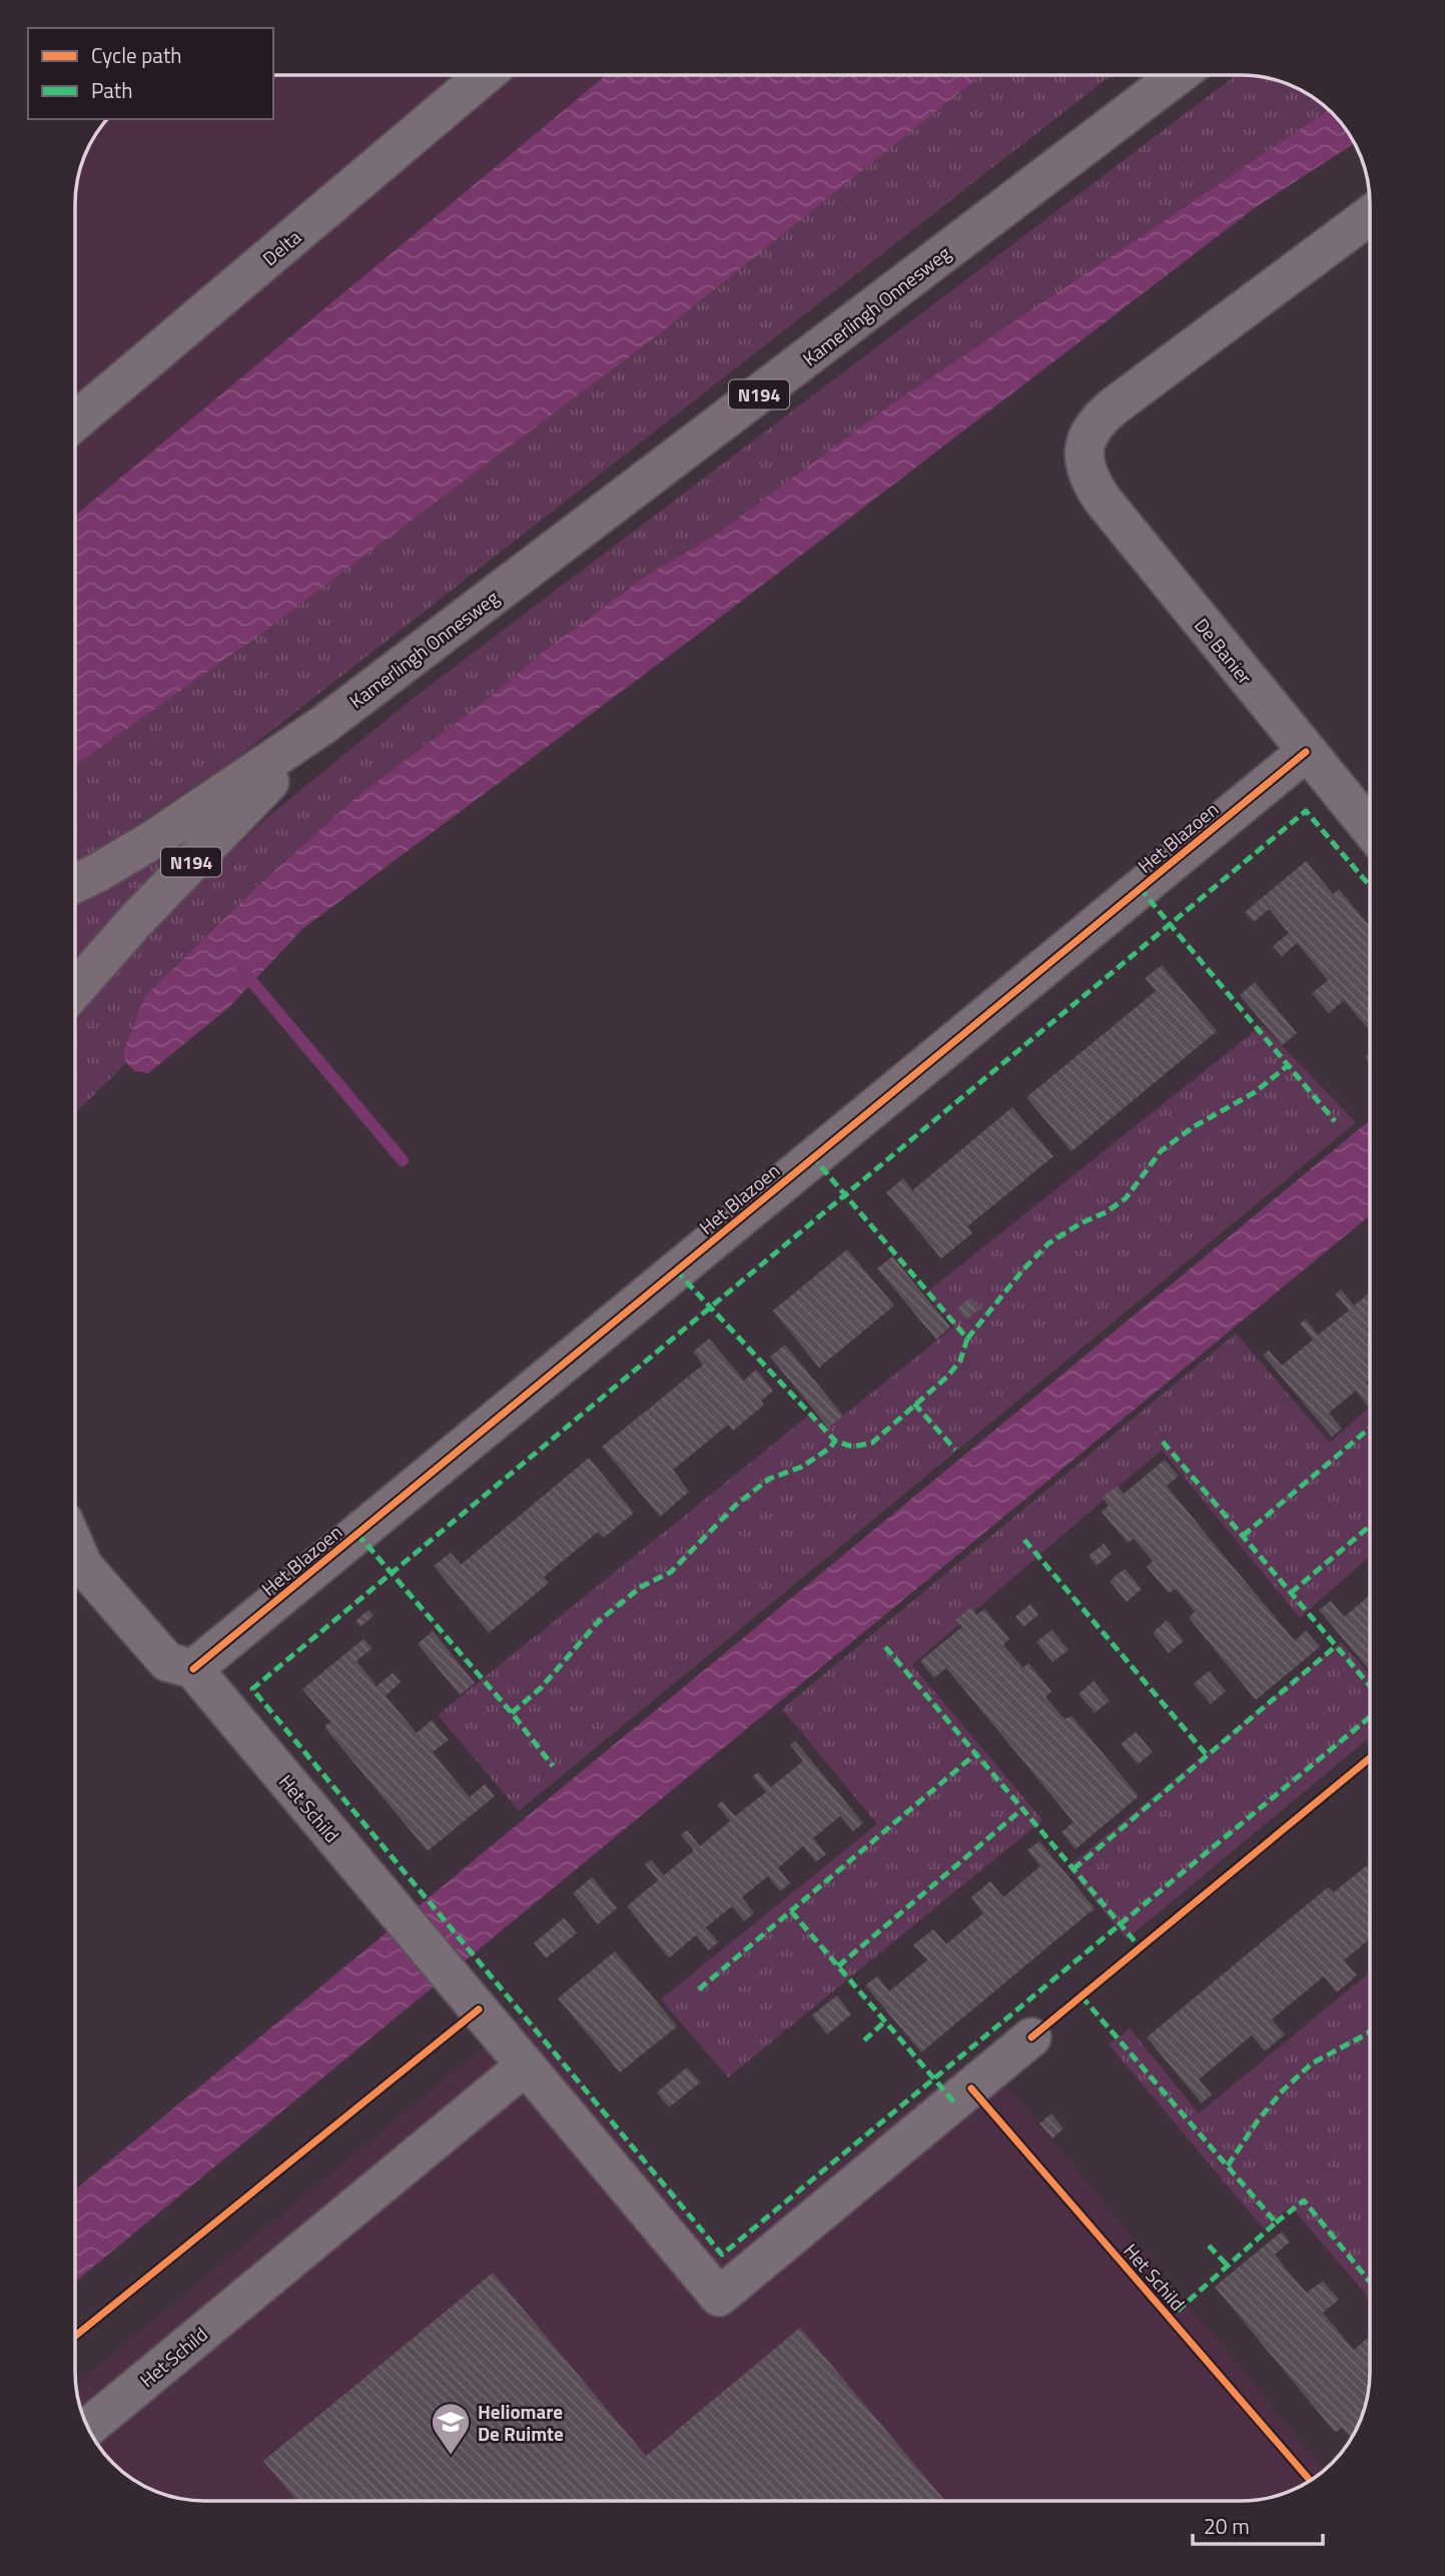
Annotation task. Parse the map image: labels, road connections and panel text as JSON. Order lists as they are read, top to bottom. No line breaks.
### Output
{"streets":{"main road":["Kamerlingh Onnesweg","N194"],"street":["Delta","De Banier","Het Blazoen","Het Schild"]},"crossings":[["De Banier","Het Blazoen"],["Het Blazoen","Het Schild"]],"places":{"school or university":["Heliomare De Ruimte"]},"legend":["Cycle path","Path"],"scale_bar":"20 m"}
